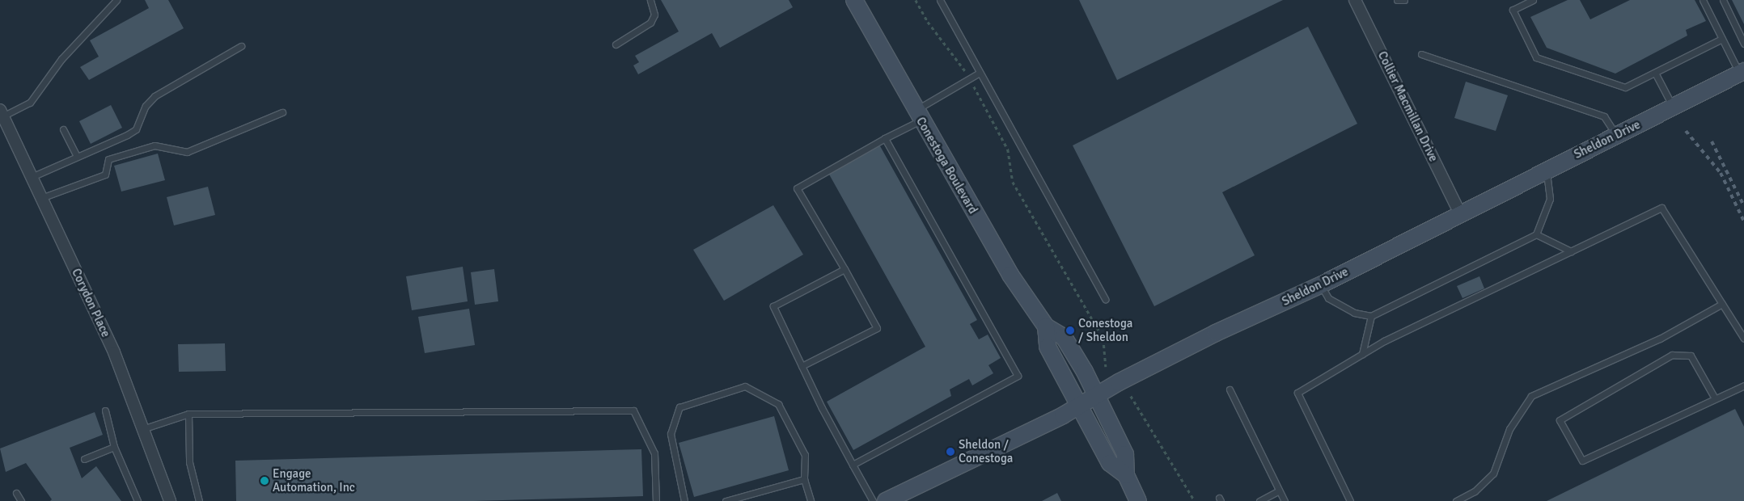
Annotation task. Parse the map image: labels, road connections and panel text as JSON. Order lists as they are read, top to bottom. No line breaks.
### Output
{"streets":{"street":["Collier Macmillan Drive","Sheldon Drive","Conestoga Boulevard","Corydon Place"]},"crossings":[["Collier Macmillan Drive","Sheldon Drive"],["Sheldon Drive","Conestoga Boulevard"]],"places":["Conestoga / Sheldon","Sheldon / Conestoga","Engage Automation, Inc"]}
